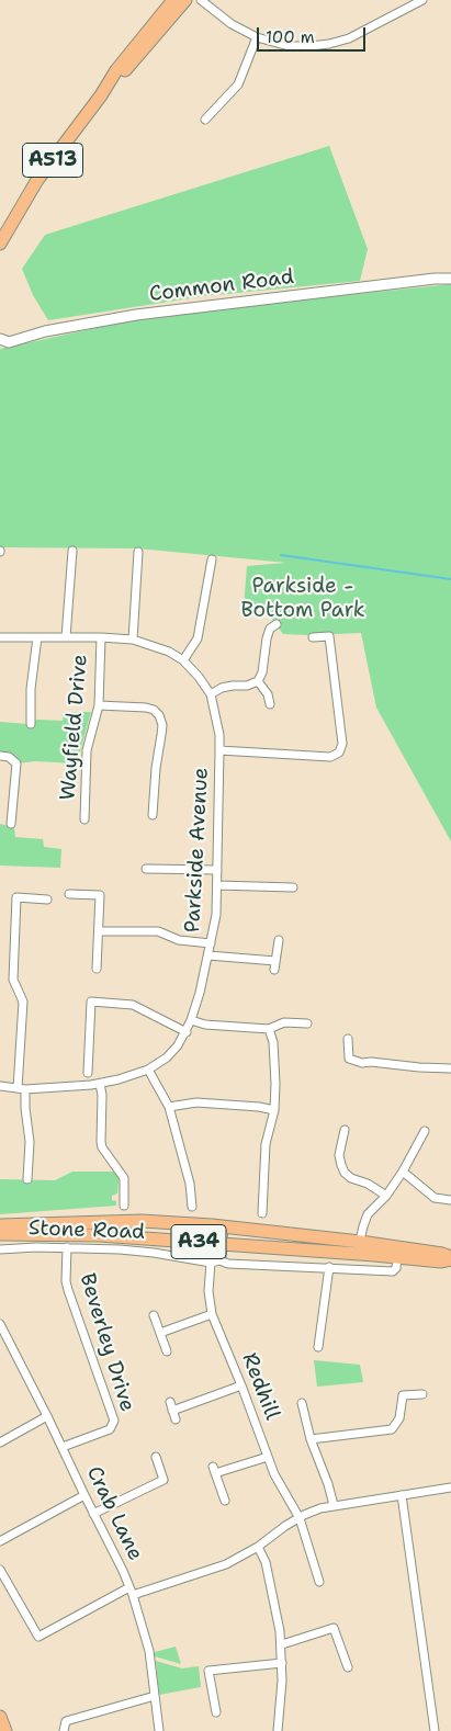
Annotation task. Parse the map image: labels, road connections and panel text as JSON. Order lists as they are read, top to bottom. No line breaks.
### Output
{"streets":{"highway":["A513","Stone Road","A34"],"street":["Common Road","Wayfield Drive","Parkside Avenue","Beverley Drive","Redhill","Crab Lane"]},"crossings":[["Wayfield Drive","Parkside Avenue"],["Stone Road","Beverley Drive"],["Stone Road","Redhill"],["Beverley Drive","Crab Lane"]],"parks":["Parkside - Bottom Park"],"scale_bar":"100 m"}
